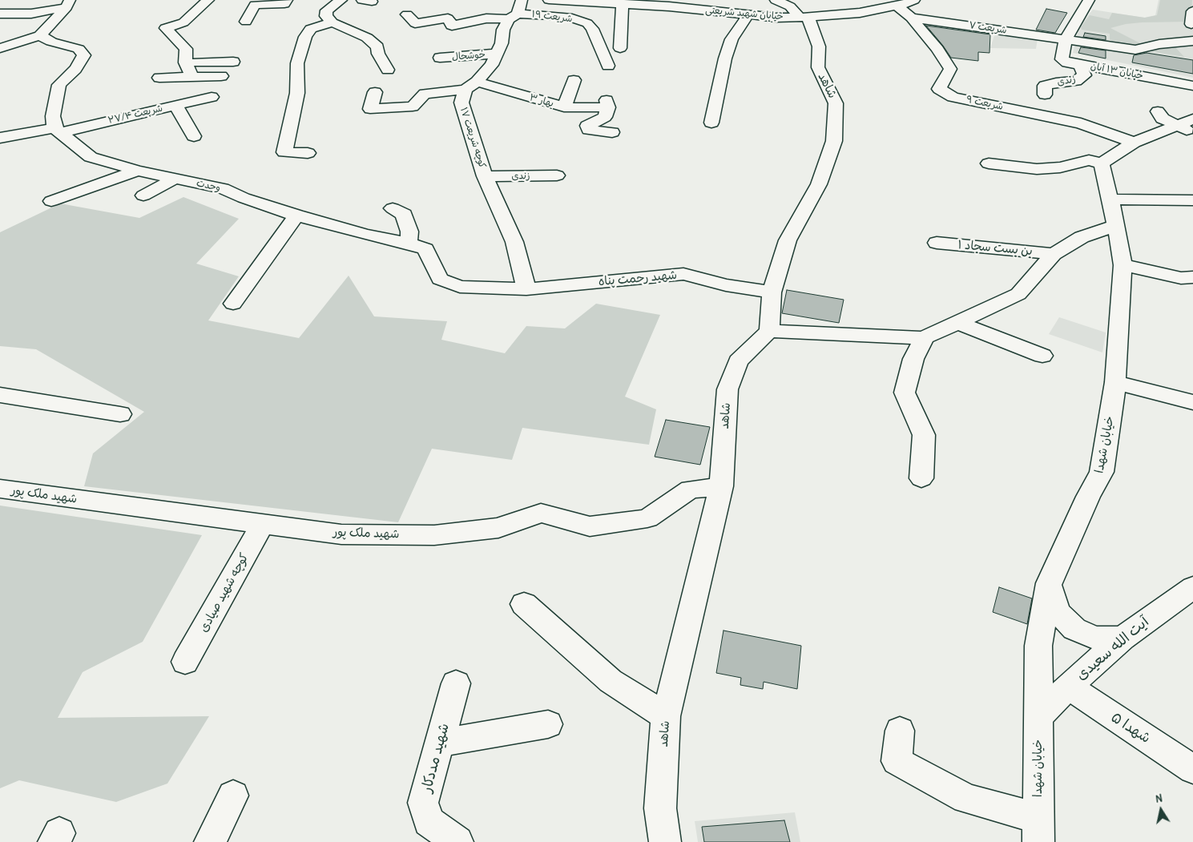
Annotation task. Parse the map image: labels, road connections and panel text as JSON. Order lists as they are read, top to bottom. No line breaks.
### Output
{"streets":{"street":["خیابان شهید شریعتی","شریعت ۱۹","شریعت ۷","خوشحال","خیابان ۱۳ آبان","زندی","شاهد","بهار ۳","شریعت ۹","شریعت ۲۷/۴","کوچه شریعت ۱۷","وحدت","بن بست سجاد ۱","شهید رحمت پناه","خیابان شهدا","شهید ملک پور","کوچه شهید صیادی","آیت الله سعیدی","شهدا ۵","شهید مددکار"]},"crossings":[["خیابان شهید شریعتی","شاهد"],["خیابان شهید شریعتی","شریعت ۹"],["شریعت ۷","خیابان ۱۳ آبان"],["شریعت ۷","شریعت ۹"],["خیابان ۱۳ آبان","زندی"],["زندی","کوچه شریعت ۱۷"],["شاهد","شهید رحمت پناه"],["شاهد","شهید ملک پور"],["بهار ۳","کوچه شریعت ۱۷"],["شریعت ۲۷/۴","وحدت"],["کوچه شریعت ۱۷","وحدت"],["کوچه شریعت ۱۷","شهید رحمت پناه"],["وحدت","شهید رحمت پناه"],["خیابان شهدا","آیت الله سعیدی"],["شهید ملک پور","کوچه شهید صیادی"],["آیت الله سعیدی","شهدا ۵"]],"north":"top"}
